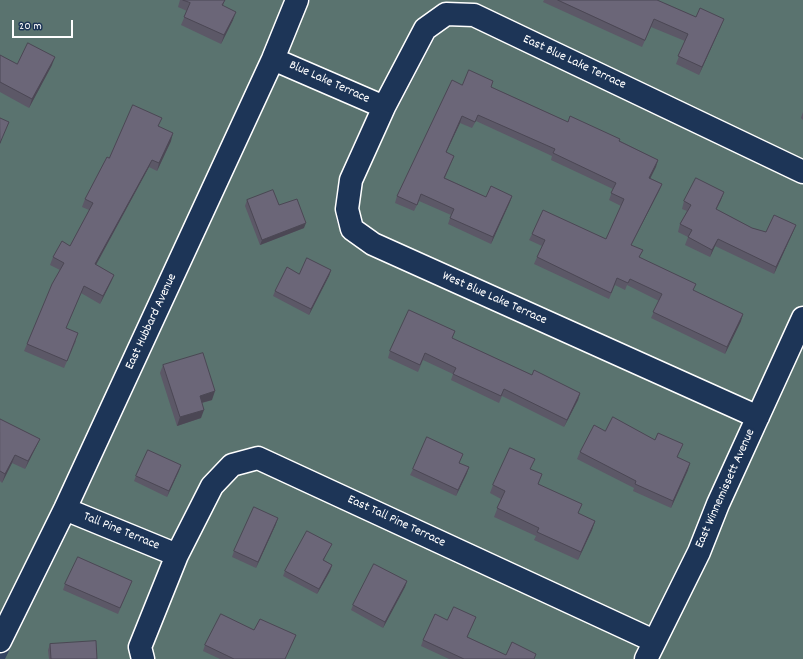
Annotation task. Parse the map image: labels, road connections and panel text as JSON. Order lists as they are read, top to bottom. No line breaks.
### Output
{"streets":{"street":["East Blue Lake Terrace","Blue Lake Terrace","West Blue Lake Terrace","East Hubbard Avenue","East Winnemissett Avenue","East Tall Pine Terrace","Tall Pine Terrace"]},"crossings":[["East Blue Lake Terrace","Blue Lake Terrace"],["East Blue Lake Terrace","West Blue Lake Terrace"],["Blue Lake Terrace","West Blue Lake Terrace"],["Blue Lake Terrace","East Hubbard Avenue"],["West Blue Lake Terrace","East Winnemissett Avenue"],["East Hubbard Avenue","Tall Pine Terrace"],["East Winnemissett Avenue","East Tall Pine Terrace"],["East Tall Pine Terrace","Tall Pine Terrace"]],"scale_bar":"20 m"}
